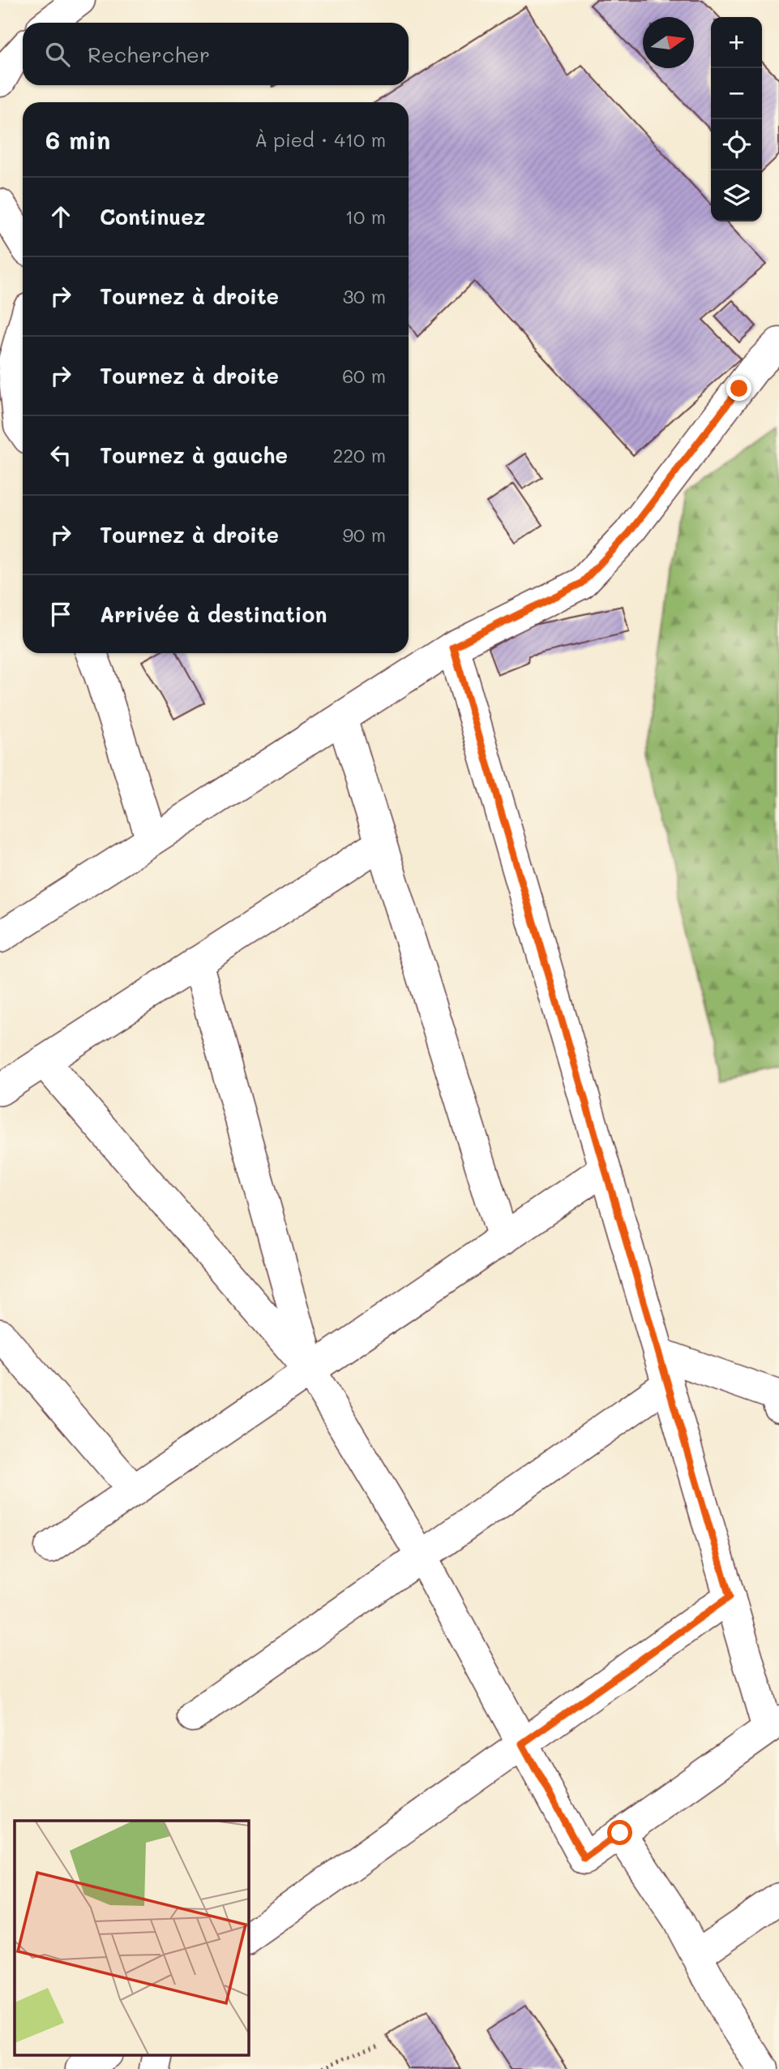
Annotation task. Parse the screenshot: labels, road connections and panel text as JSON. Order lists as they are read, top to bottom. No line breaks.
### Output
{"north":"right","page":{"map_buttons":["+","−"],"search":"Rechercher","heading":["6 min","À pied · 410 m"],"list":[["Continuez","10 m"],["Tournez à droite","30 m"],["Tournez à droite","60 m"],["Tournez à gauche","220 m"],["Tournez à droite","90 m"],"Arrivée à destination"]}}
